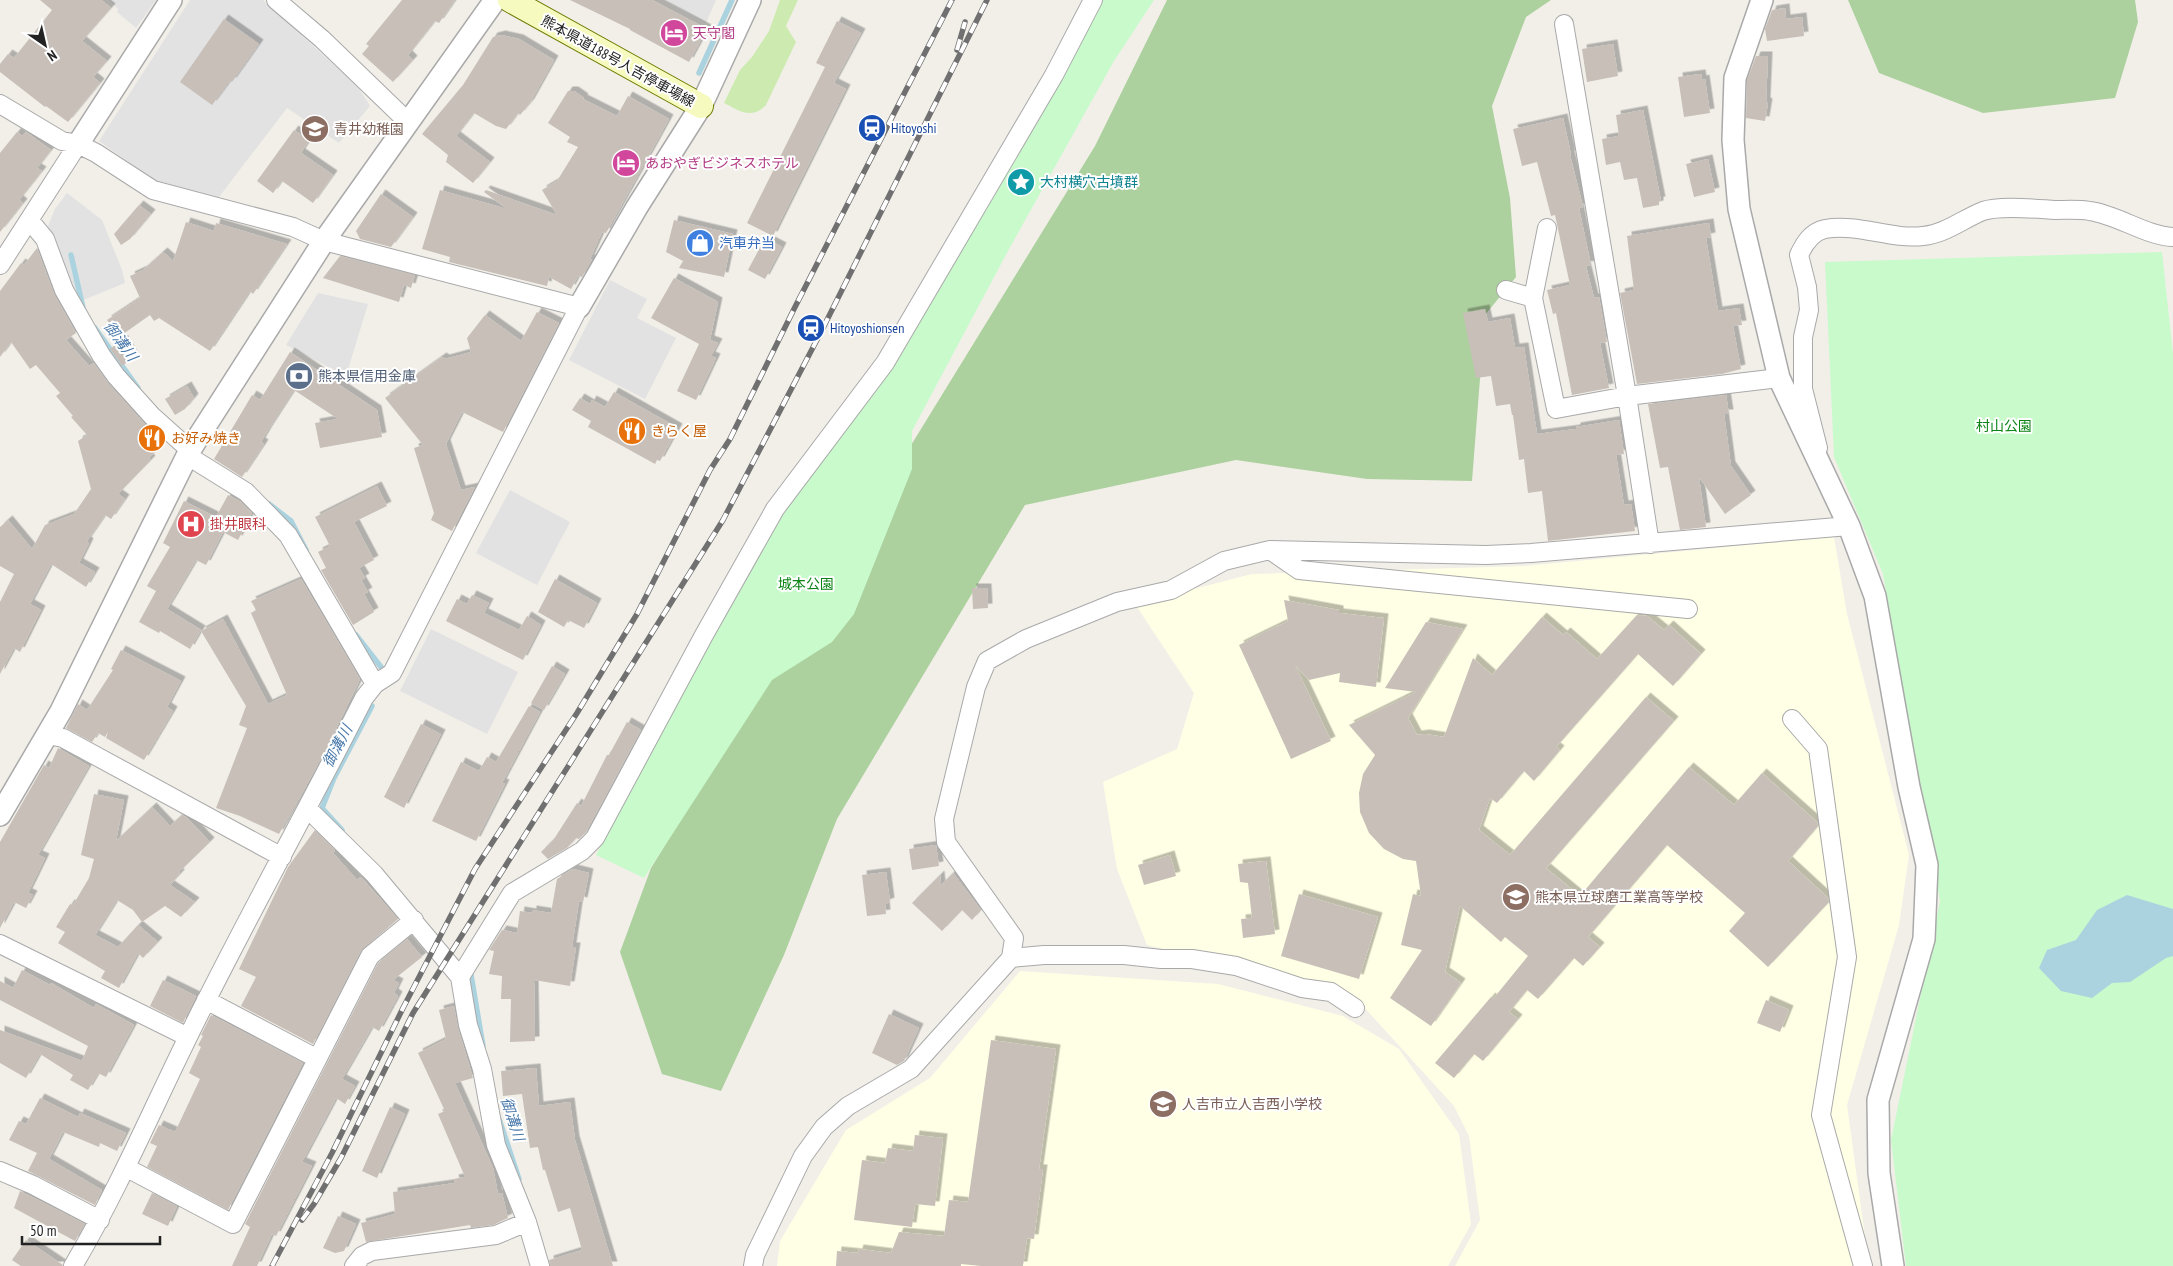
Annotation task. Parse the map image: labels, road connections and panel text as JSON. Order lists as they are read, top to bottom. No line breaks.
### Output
{"streets":{"main road":["熊本県道188号人吉停車場線"]},"water":["御溝川"],"parks":["村山公園","城本公園"],"places":{"hotel":["天守閣","あおやぎビジネスホテル"],"station":["Hitoyoshi","Hitoyoshionsen"],"school or university":["青井幼稚園","熊本県立球磨工業高等学校","人吉市立人吉西小学校"],"place":["大村横穴古墳群"],"shop":["汽車弁当"],"bank":["熊本県信用金庫"],"restaurant":["きらく屋","お好み焼き"],"hospital":["掛井眼科"]},"scale_bar":"50 m","north":"bottom right"}
